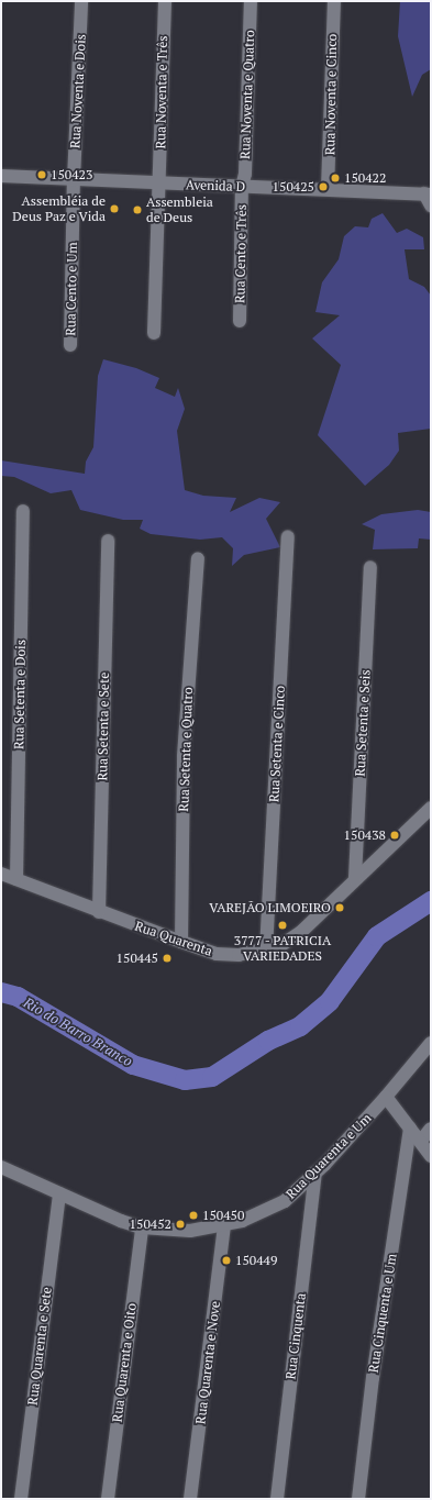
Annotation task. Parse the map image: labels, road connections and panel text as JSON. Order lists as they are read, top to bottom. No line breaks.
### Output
{"streets":{"street":["Rua Noventa e Dois","Rua Noventa e Três","Rua Noventa e Quatro","Rua Noventa e Cinco","Avenida D","Rua Cento e Três","Rua Cento e Um","Rua Setenta e Dois","Rua Setenta e Seis","Rua Setenta e Sete","Rua Setenta e Cinco","Rua Setenta e Quatro","Rua Quarenta","Rua Quarenta e Um","Rua Cinquenta e Um","Rua Cinquenta","Rua Quarenta e Sete","Rua Quarenta e Oito","Rua Quarenta e Nove"]},"crossings":[["Rua Noventa e Dois","Avenida D"],["Rua Noventa e Dois","Rua Cento e Um"],["Rua Noventa e Três","Avenida D"],["Rua Noventa e Quatro","Avenida D"],["Rua Noventa e Quatro","Rua Cento e Três"],["Rua Noventa e Cinco","Avenida D"],["Avenida D","Rua Cento e Três"],["Avenida D","Rua Cento e Um"],["Rua Setenta e Dois","Rua Quarenta"],["Rua Setenta e Seis","Rua Quarenta"],["Rua Setenta e Sete","Rua Quarenta"],["Rua Setenta e Cinco","Rua Quarenta"],["Rua Setenta e Quatro","Rua Quarenta"],["Rua Quarenta e Um","Rua Cinquenta"],["Rua Quarenta e Um","Rua Quarenta e Sete"],["Rua Quarenta e Um","Rua Quarenta e Oito"],["Rua Quarenta e Um","Rua Quarenta e Nove"]],"water":["Rio do Barro Branco"],"places":["150423","150422","150425","Assembléia de Deus Paz e Vida","Assembleia de Deus","150438","VAREJÃO LIMOEIRO","3777 - PATRICIA VARIEDADES","150445","150450","150452","150449"]}
